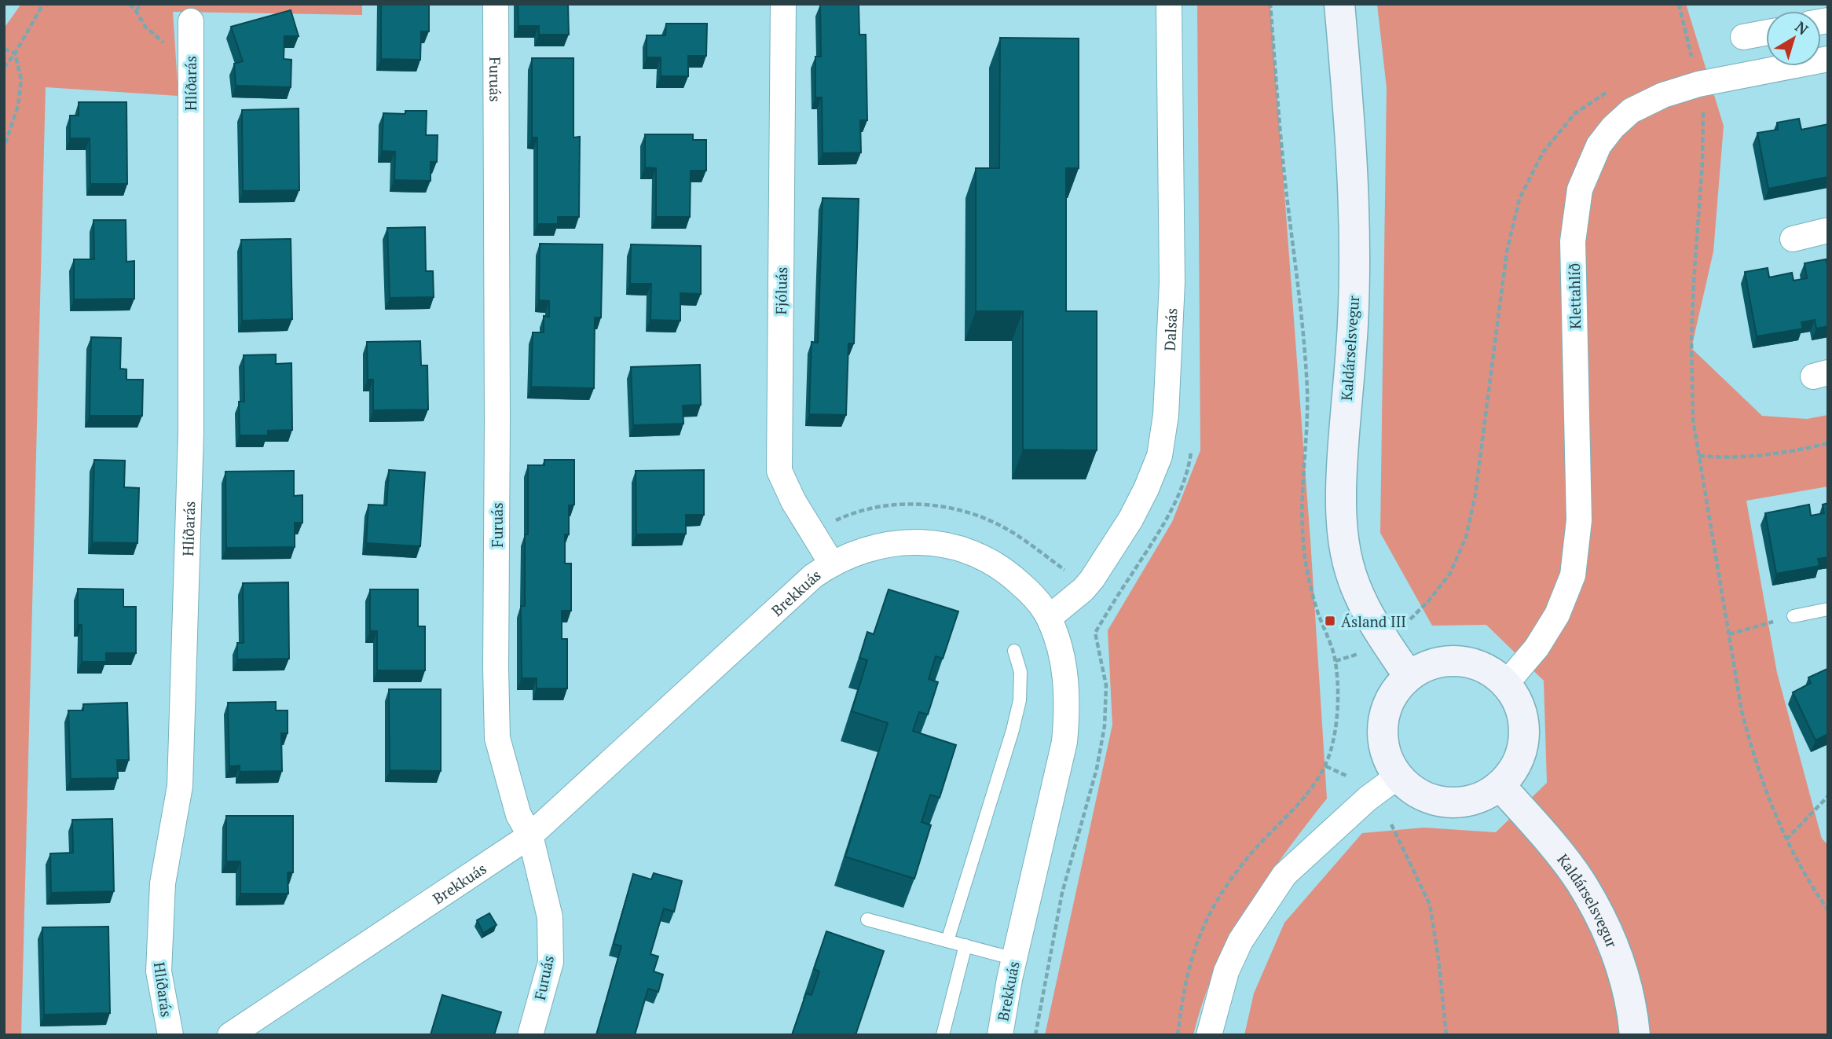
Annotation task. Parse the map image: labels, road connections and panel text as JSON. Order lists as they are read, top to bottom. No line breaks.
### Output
{"streets":{"main road":["Kaldárselsvegur"],"street":["Furuás","Hlíðarás","Fjóluás","Klettahlíð","Dalsás","Brekkuás"]},"crossings":[["Furuás","Brekkuás"],["Fjóluás","Brekkuás"],["Klettahlíð","Kaldárselsvegur"],["Dalsás","Brekkuás"]],"places":{"transit":["Ásland III"]},"north":"top right"}
